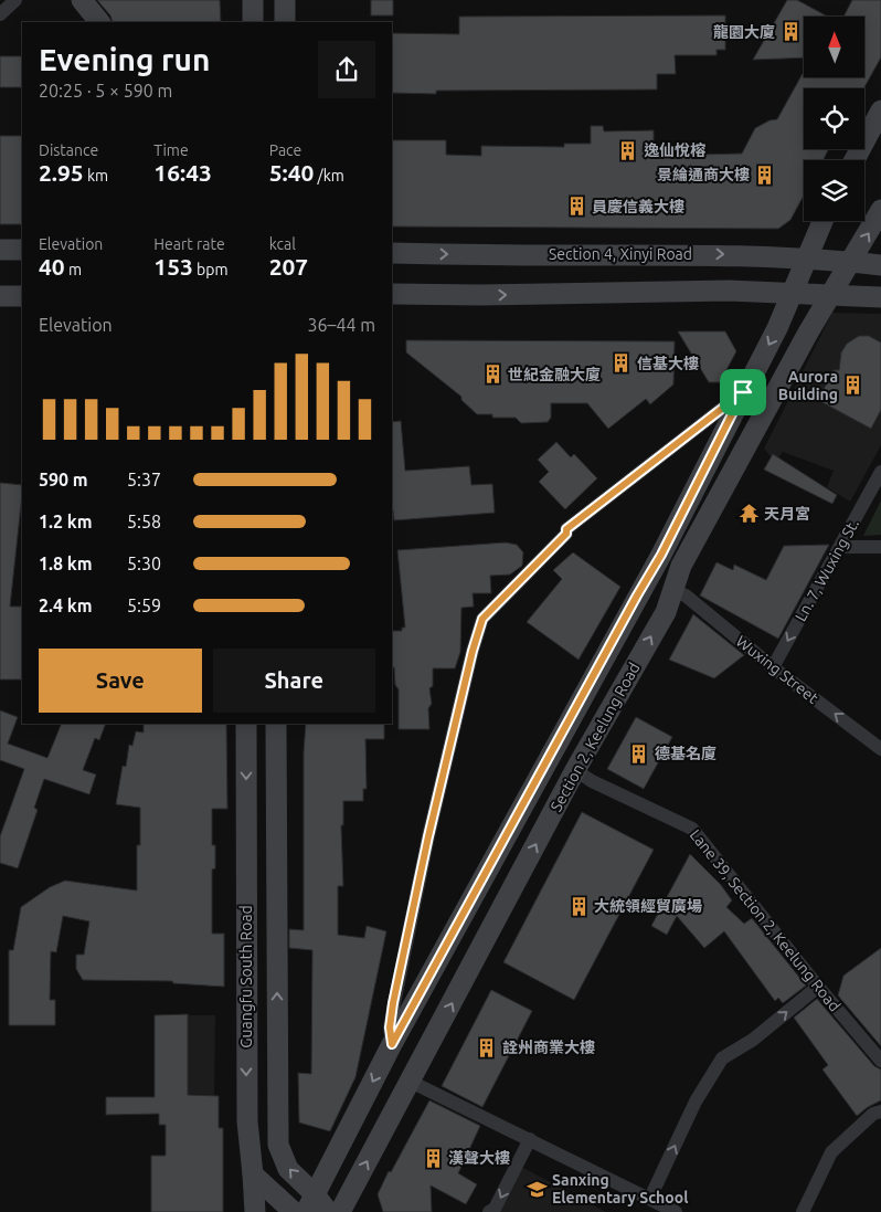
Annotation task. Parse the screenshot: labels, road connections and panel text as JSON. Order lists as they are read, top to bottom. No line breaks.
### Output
{"streets":{"main road":["Section 4, Xinyi Road","Section 2, Keelung Road","Guangfu South Road"],"street":["Ln. 7, Wuxing St.","Wuxing Street","Lane 39, Section 2, Keelung Road"]},"crossings":[["Section 4, Xinyi Road","Section 2, Keelung Road"],["Ln. 7, Wuxing St.","Wuxing Street"],["Wuxing Street","Section 2, Keelung Road"],["Section 2, Keelung Road","Lane 39, Section 2, Keelung Road"],["Section 2, Keelung Road","Guangfu South Road"]],"one_way":["Ln. 7, Wuxing St.","Wuxing Street"],"places":{"building":["龍園大廈","逸仙悅榕","景綸通商大樓","員慶信義大樓","信基大樓","世紀金融大廈","Aurora Building","德基名廈","大統領經貿廣場","詮州商業大樓","漢聲大樓"],"temple":["天月宮"],"school or university":["Sanxing Elementary School"]},"north":"top","page":{"heading":["Evening run","20:25 · 5 × 590 m"],"stats":[["Distance","2.95 km"],["Time","16:43"],["Pace","5:40 /km"],["Elevation","40 m"],["Heart rate","153 bpm"],["kcal","207"]],"chart":["Elevation","36–44 m"],"list":[{"name":"590 m","note":"5:37"},{"name":"1.2 km","note":"5:58"},{"name":"1.8 km","note":"5:30"},{"name":"2.4 km","note":"5:59"}],"buttons":["Save","Share"]}}
